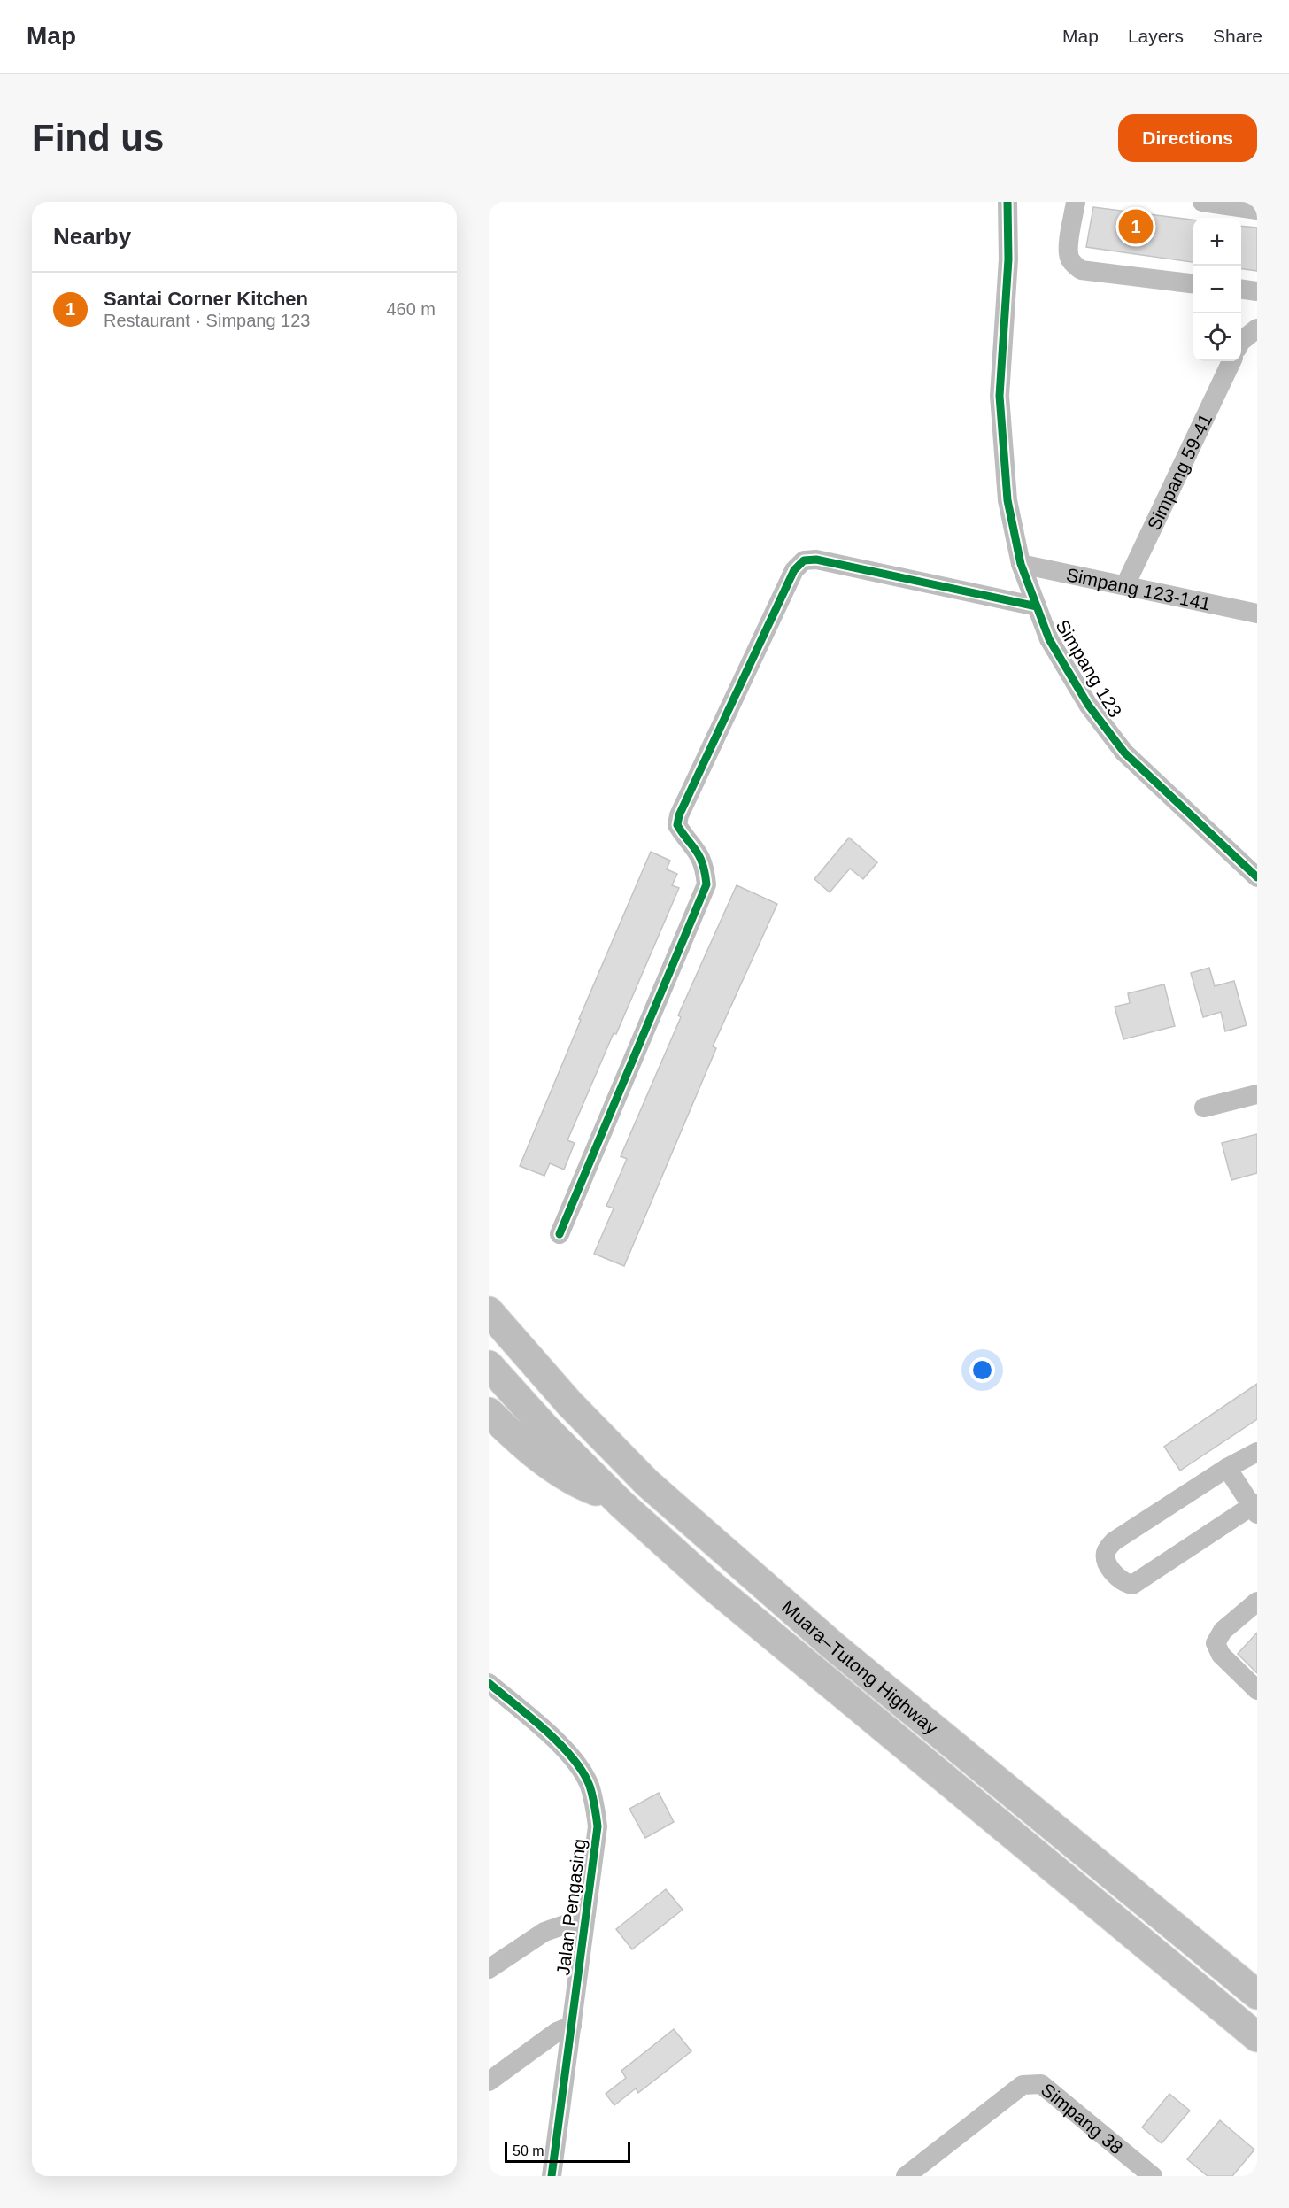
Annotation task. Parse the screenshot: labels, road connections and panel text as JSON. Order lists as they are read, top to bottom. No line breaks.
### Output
{"streets":{"highway":["Muara–Tutong Highway"],"street":["Simpang 59-41","Simpang 123-141","Simpang 123","Jalan Pengasing","Simpang 38"]},"crossings":[["Simpang 59-41","Simpang 123-141"],["Simpang 123-141","Simpang 123"]],"scale_bar":"50 m","page":{"header":"Map","nav":["Map","Layers","Share"],"buttons":"Directions","title":"Find us","heading":"Nearby","pins":"1","map_buttons":["+","−"],"list":[{"mark":"1","name":"Santai Corner Kitchen","note":"Restaurant · Simpang 123","value":"460 m"}],"scale":"50 m"}}
